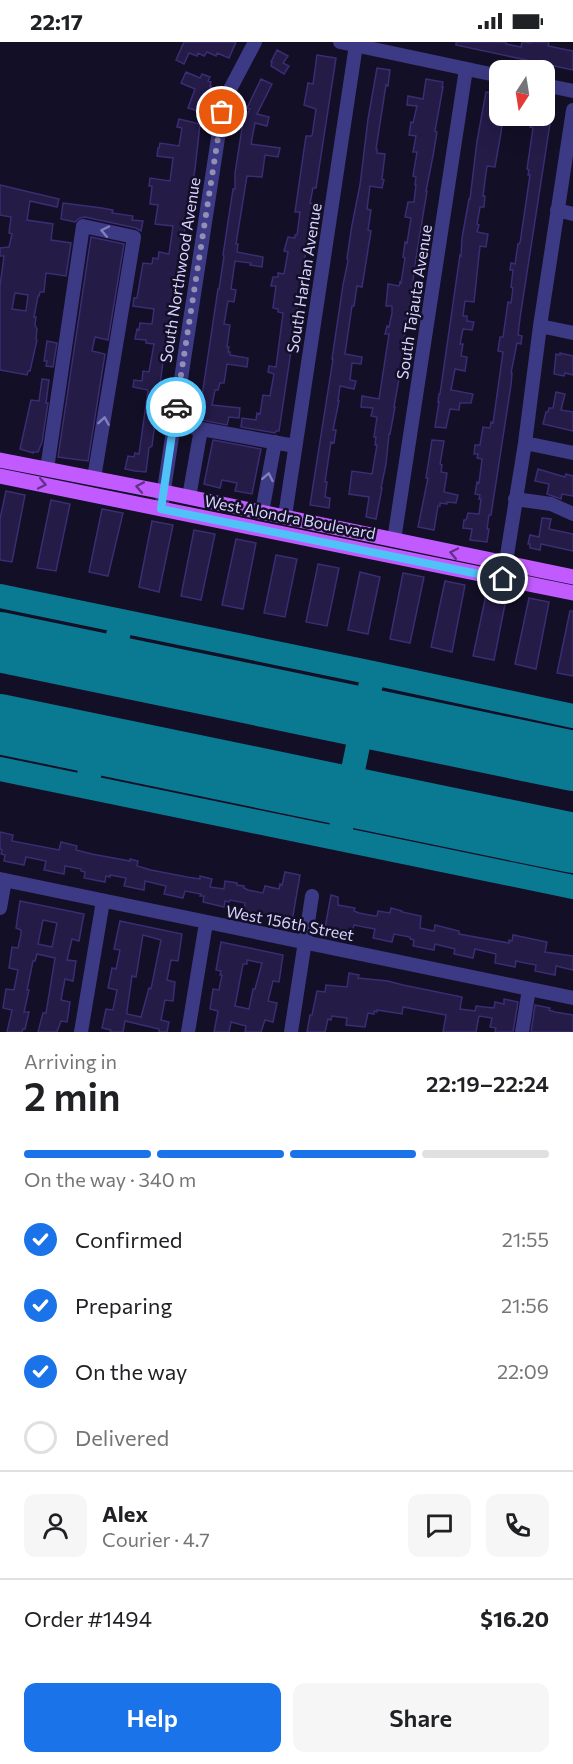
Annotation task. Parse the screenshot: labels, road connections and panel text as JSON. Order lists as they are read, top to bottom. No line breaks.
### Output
{"streets":{"main road":["West Alondra Boulevard"],"street":["South Northwood Avenue","South Harlan Avenue","South Tajauta Avenue","West 156th Street"]},"crossings":[["South Northwood Avenue","West Alondra Boulevard"],["South Harlan Avenue","West Alondra Boulevard"],["South Tajauta Avenue","West Alondra Boulevard"]],"north":"bottom","page":{"status":"22:17","heading":["2 min","Arriving in","22:19–22:24"],"panel":["Alex","Courier · 4.7","Order #1494","$16.20"],"bar":"On the way · 340 m","list":[["Confirmed","21:55"],["Preparing","21:56"],["On the way","22:09"],"Delivered"],"buttons":["Help","Share"]}}
